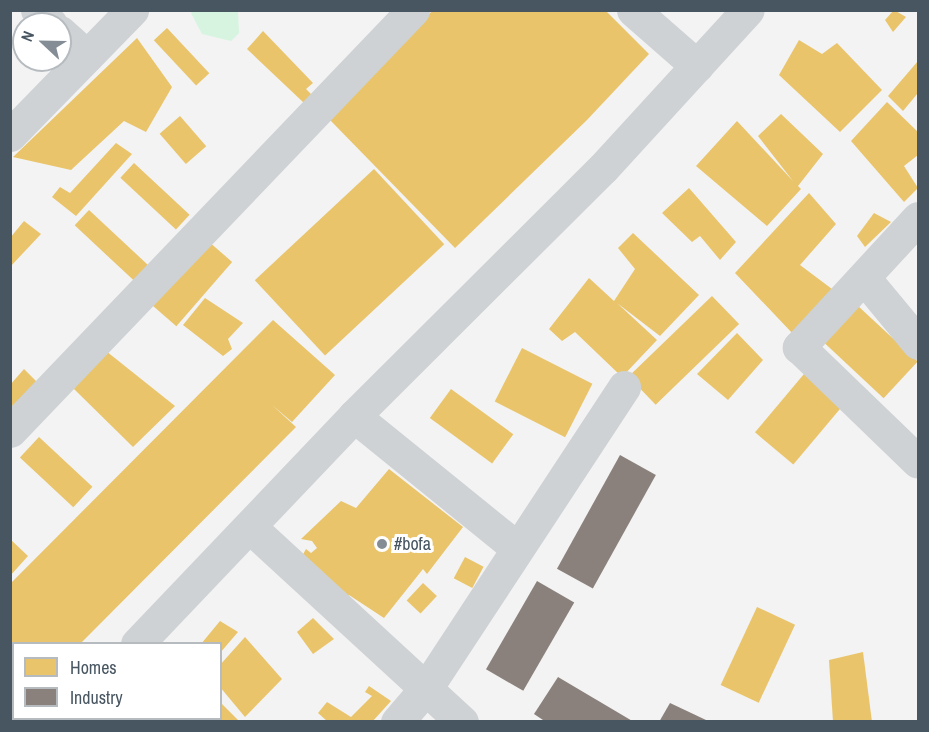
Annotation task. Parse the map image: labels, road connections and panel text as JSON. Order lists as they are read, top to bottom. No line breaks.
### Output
{"places":["#bofa"],"legend":["Homes","Industry"],"north":"left"}
